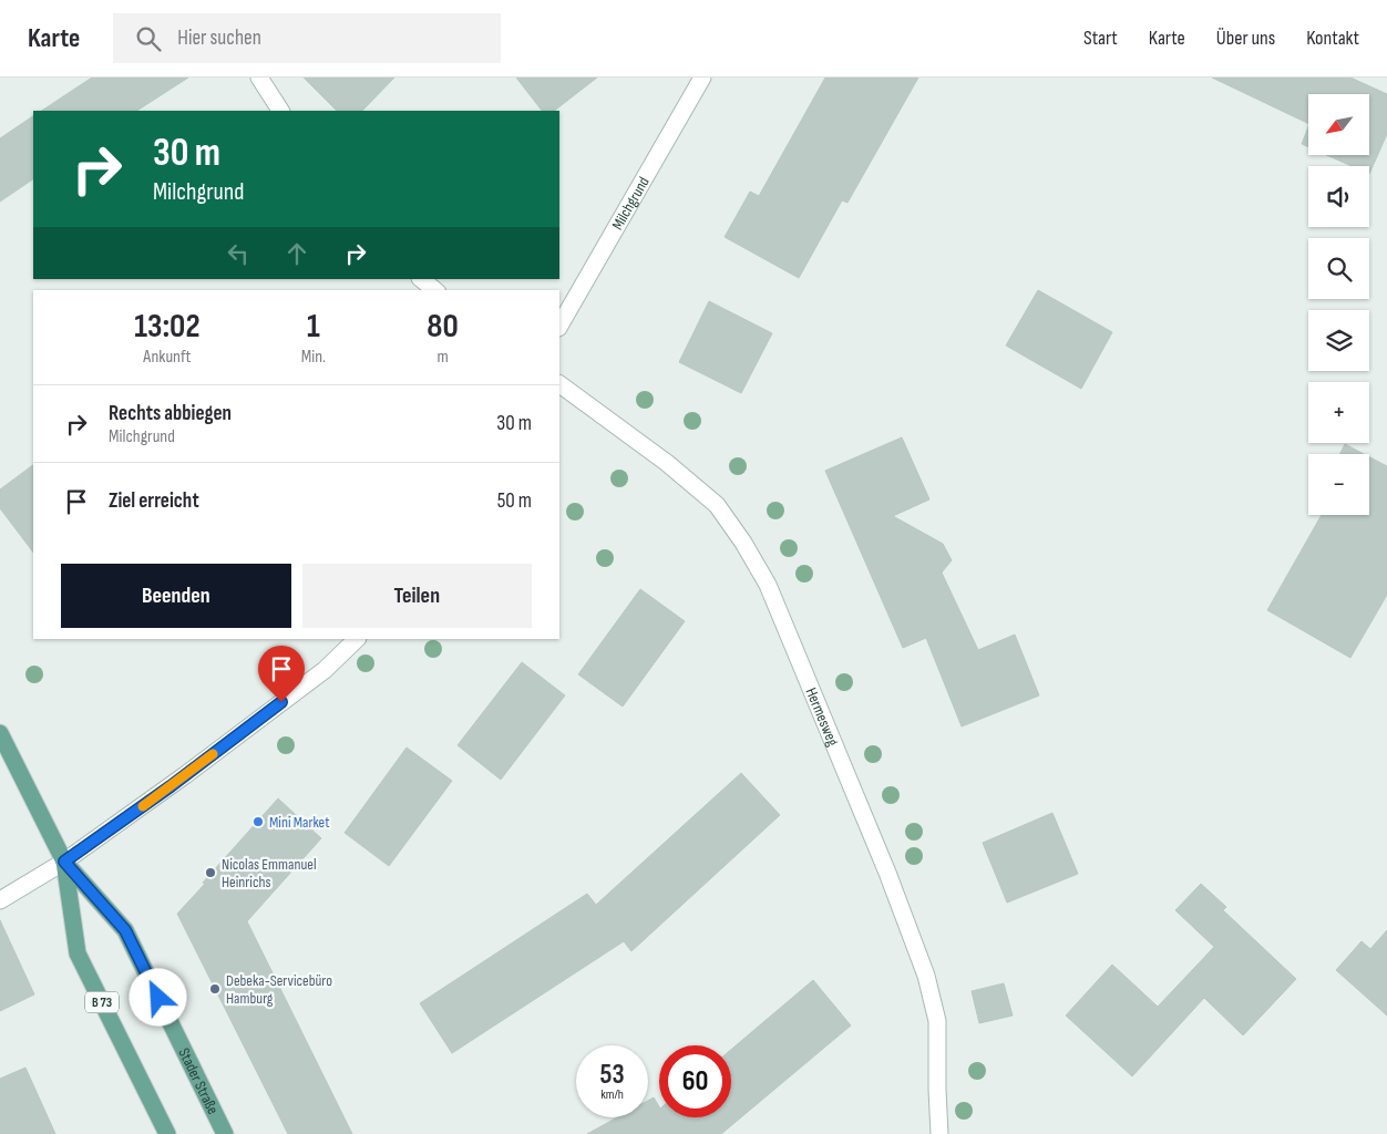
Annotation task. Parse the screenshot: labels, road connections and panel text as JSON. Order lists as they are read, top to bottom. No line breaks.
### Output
{"streets":{"main road":["B 73","Stader Straße"],"street":["Milchgrund","Hermesweg"]},"places":["Mini Market","Nicolas Emmanuel Heinrichs","Debeka-Servicebüro Hamburg"],"north":"bottom left","page":{"header":"Karte","search":"Hier suchen","nav":["Start","Karte","Über uns","Kontakt"],"map_buttons":["+","−"],"turn":["30 m","Milchgrund"],"eta":["13:02","Ankunft","1","Min.","80","m"],"list":[{"name":"Rechts abbiegen","note":"Milchgrund","value":"30 m"},{"name":"Ziel erreicht","value":"50 m"}],"buttons":["Beenden","Teilen"],"speed":"53 km/h","limit":"60"}}
